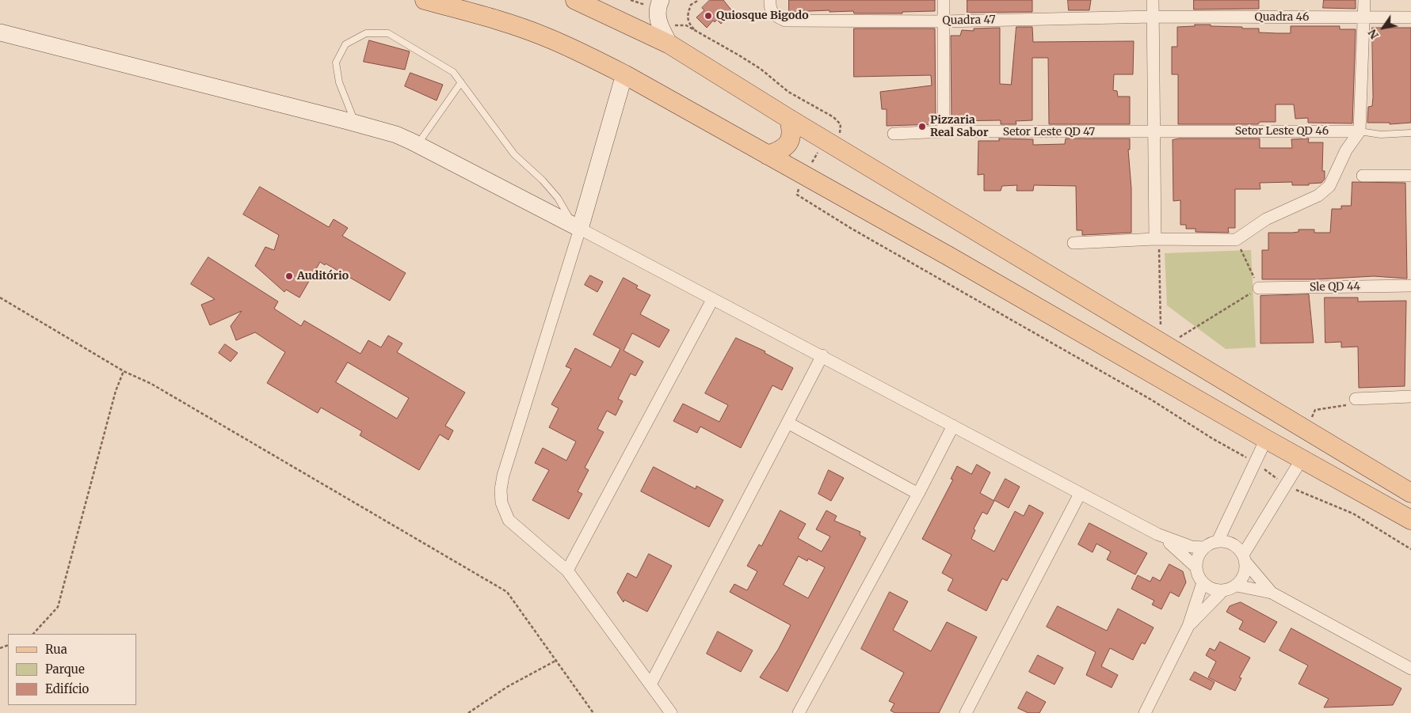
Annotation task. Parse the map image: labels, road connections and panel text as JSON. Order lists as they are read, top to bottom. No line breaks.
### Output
{"streets":{"street":["Quadra 46","Quadra 47","Setor Leste QD 46","Setor Leste QD 47","Sle QD 44"]},"crossings":[["Quadra 46","Quadra 47"],["Setor Leste QD 46","Setor Leste QD 47"]],"places":["Quiosque Bigodo","Pizzaria Real Sabor","Auditório"],"legend":["Rua","Parque","Edifício"],"north":"bottom left"}
